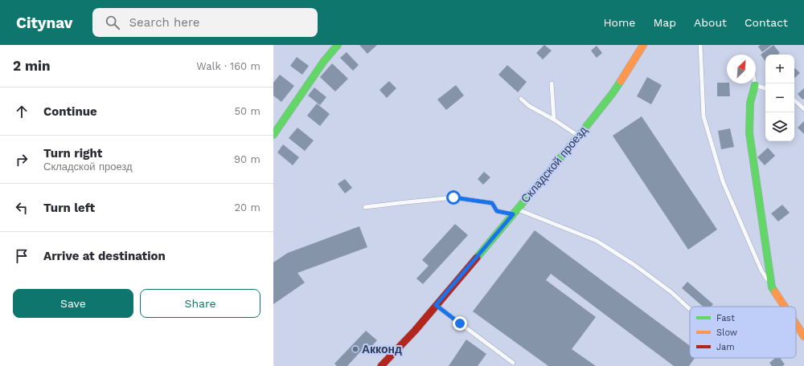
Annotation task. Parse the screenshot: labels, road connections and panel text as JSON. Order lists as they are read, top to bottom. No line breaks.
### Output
{"streets":{"street":["Складской проезд"]},"places":["Акконд"],"legend":["Fast","Slow","Jam"],"north":"top right","page":{"header":"Citynav","search":"Search here","nav":["Home","Map","About","Contact"],"heading":["2 min","Walk · 160 m"],"map_buttons":["+","−"],"list":[["Continue","50 m"],["Turn right","Складской проезд","90 m"],["Turn left","20 m"],"Arrive at destination"],"buttons":["Save","Share"]}}
